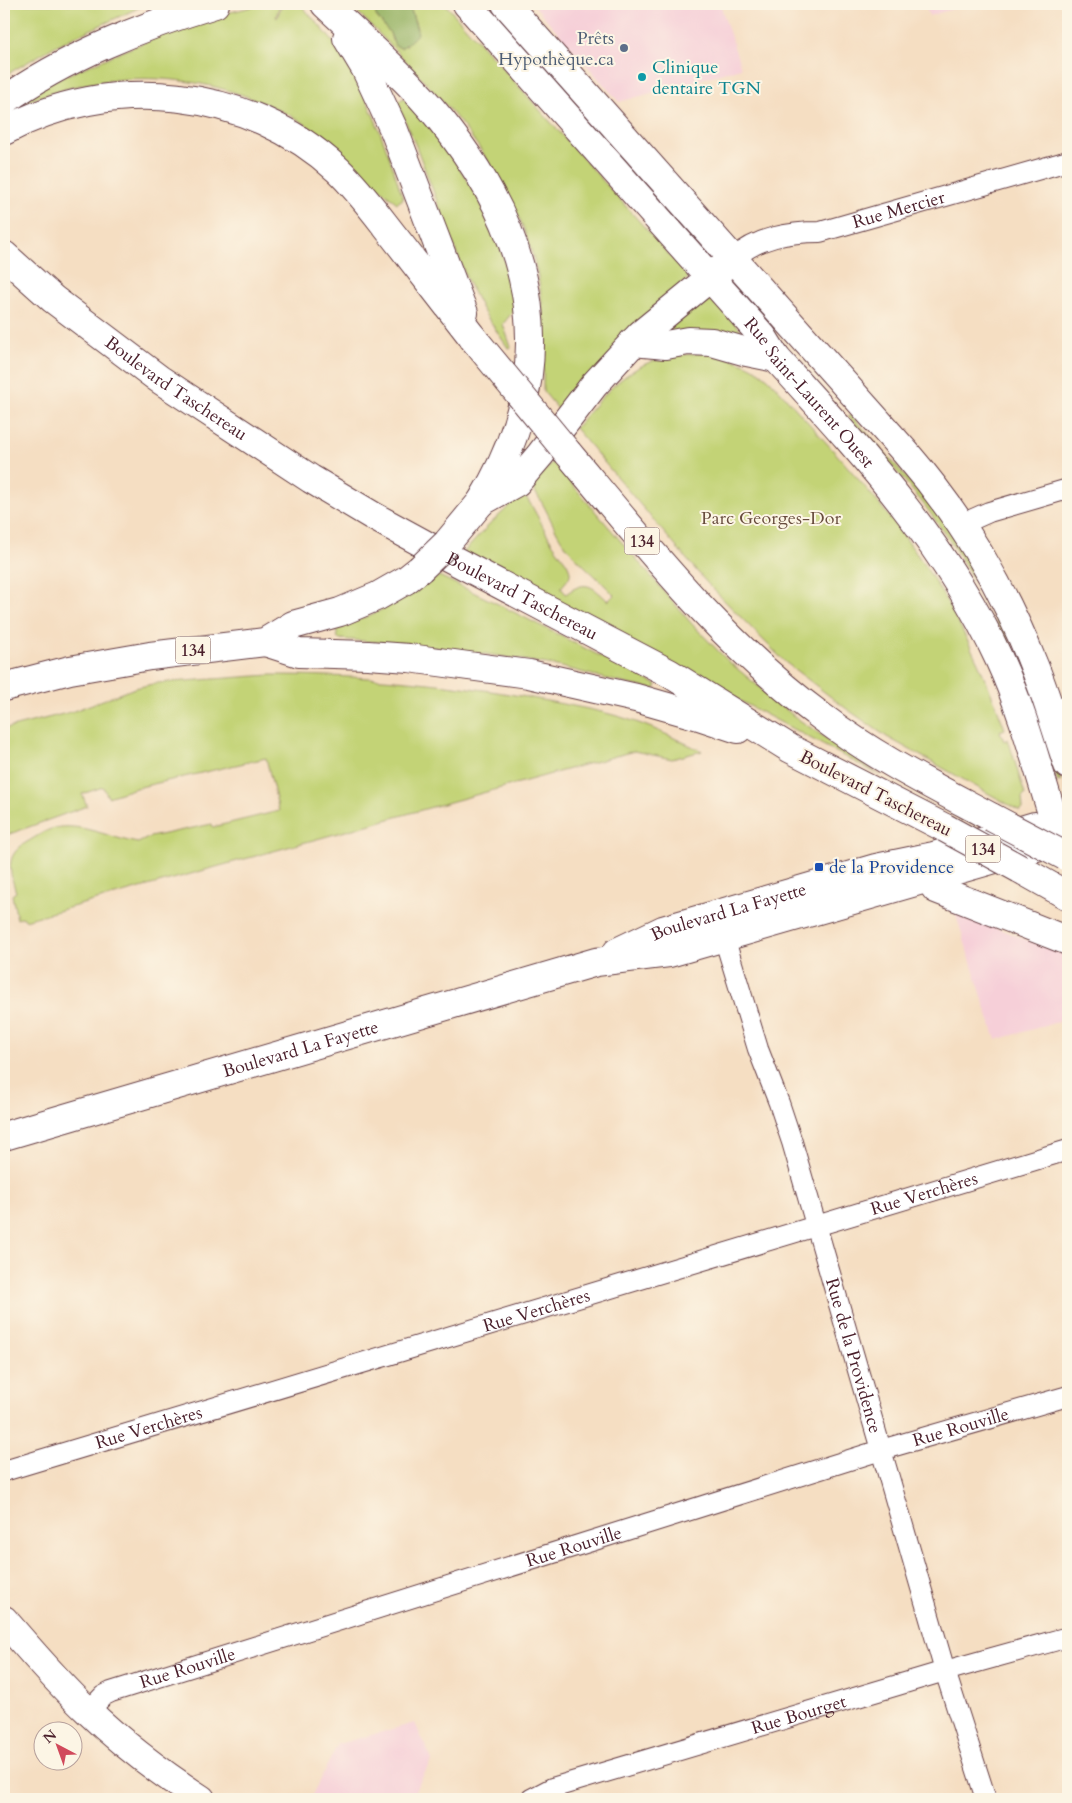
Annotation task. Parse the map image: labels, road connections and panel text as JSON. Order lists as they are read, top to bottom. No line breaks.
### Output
{"streets":{"main road":["Boulevard Taschereau","Rue Saint-Laurent Ouest","134","Boulevard La Fayette"],"street":["Rue Mercier","Rue Verchères","Rue de la Providence","Rue Rouville","Rue Bourget"]},"crossings":[["Rue Mercier","Rue Saint-Laurent Ouest"],["Boulevard Taschereau","Rue Saint-Laurent Ouest"],["Boulevard Taschereau","Boulevard La Fayette"],["Rue Saint-Laurent Ouest","Boulevard La Fayette"],["Boulevard La Fayette","Rue de la Providence"],["Rue Verchères","Rue de la Providence"],["Rue de la Providence","Rue Rouville"],["Rue de la Providence","Rue Bourget"]],"parks":["Parc Georges-Dor"],"places":{"other":["Prêts Hypothèque.ca","Clinique dentaire TGN"],"transit":["de la Providence"]},"north":"top left"}
